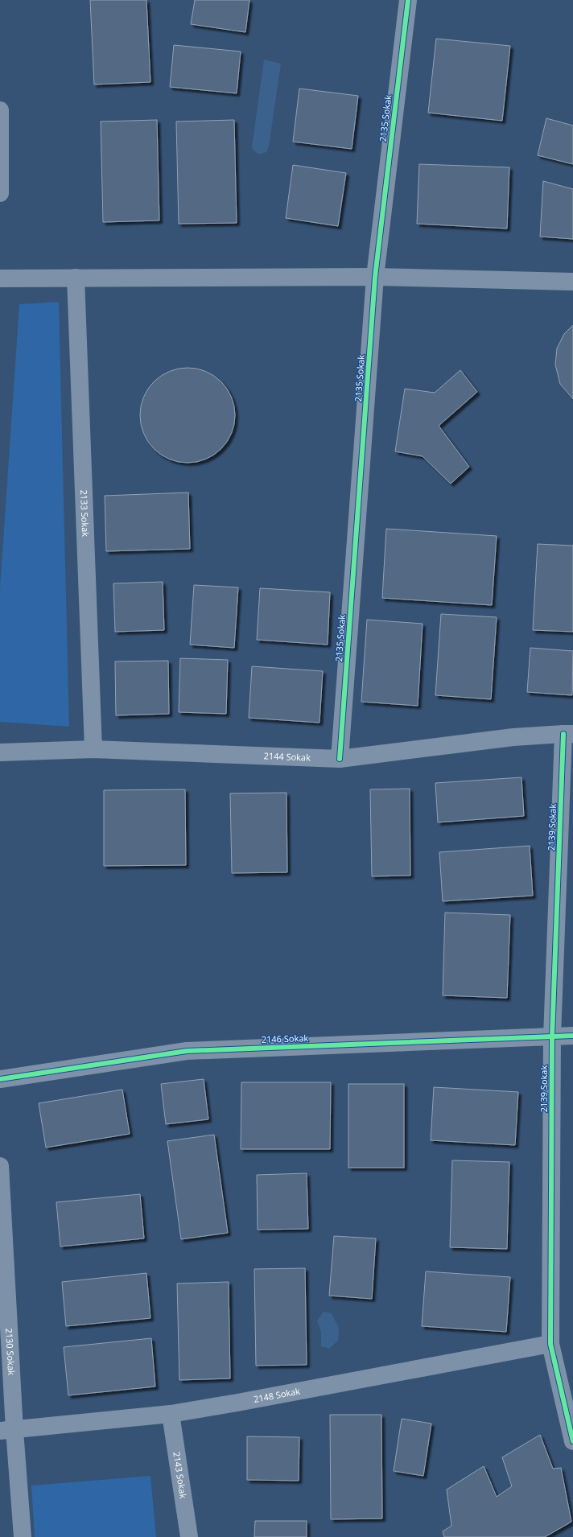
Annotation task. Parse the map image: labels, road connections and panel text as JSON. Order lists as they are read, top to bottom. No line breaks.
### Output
{"streets":{"street":["2135 Sokak","2133 Sokak","2144 Sokak","2139 Sokak","2146 Sokak","2130 Sokak","2148 Sokak","2143 Sokak"]},"crossings":[["2135 Sokak","2144 Sokak"],["2133 Sokak","2144 Sokak"],["2144 Sokak","2139 Sokak"],["2139 Sokak","2146 Sokak"],["2139 Sokak","2148 Sokak"],["2130 Sokak","2148 Sokak"],["2148 Sokak","2143 Sokak"]]}
